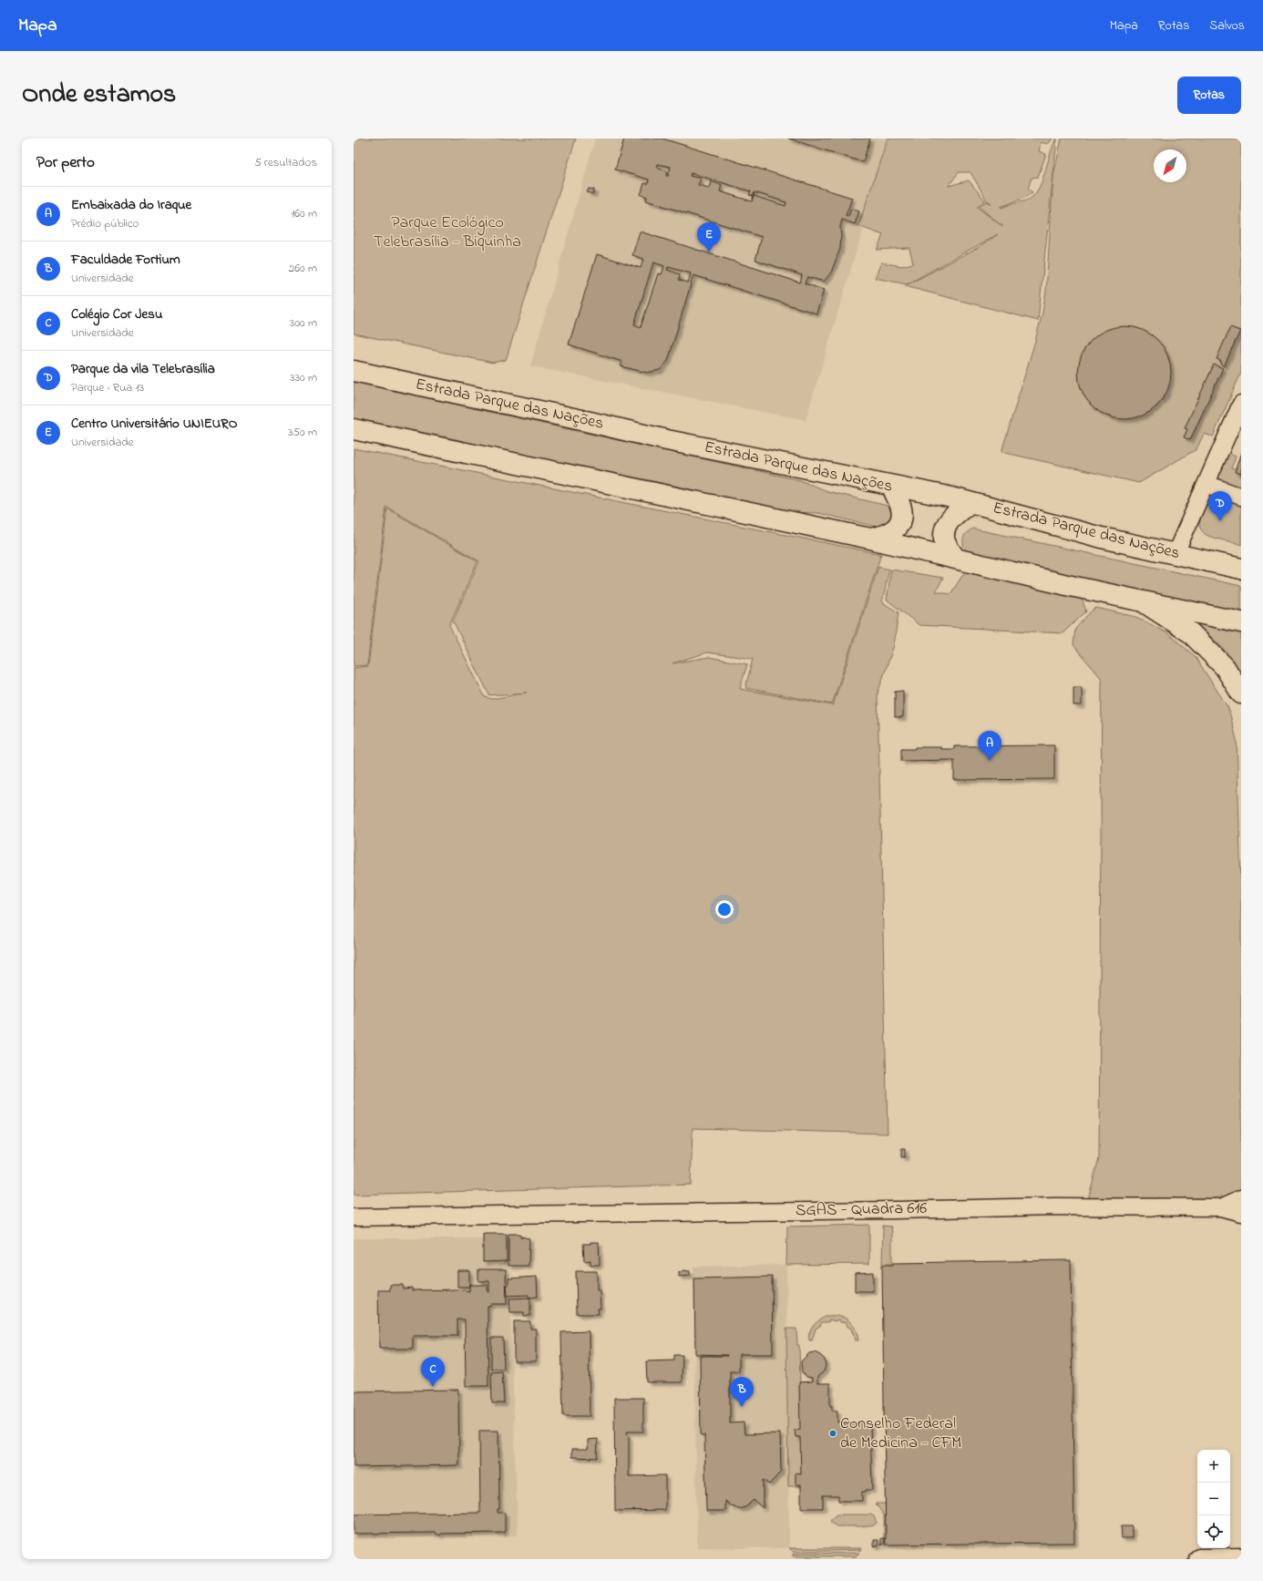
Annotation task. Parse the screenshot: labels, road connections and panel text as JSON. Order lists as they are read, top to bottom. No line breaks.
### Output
{"streets":{"main road":["Estrada Parque das Nações"],"street":["SGAS - Quadra 616"]},"parks":["Parque Ecológico Telebrasília - Biquinha"],"places":["Conselho Federal de Medicina - CFM"],"north":"bottom left","page":{"header":"Mapa","nav":["Mapa","Rotas","Salvos"],"title":"Onde estamos","buttons":"Rotas","heading":["Por perto","5 resultados"],"list":[{"mark":"A","name":"Embaixada do Iraque","note":"Prédio público","value":"160 m"},{"mark":"B","name":"Faculdade Fortium","note":"Universidade","value":"260 m"},{"mark":"C","name":"Colégio Cor Jesu","note":"Universidade","value":"300 m"},{"mark":"D","name":"Parque da vila Telebrasília","note":"Parque · Rua 13","value":"330 m"},{"mark":"E","name":"Centro Universitário UNIEURO","note":"Universidade","value":"350 m"}],"pins":["E","D","A","C","B"],"map_buttons":["+","−"]}}
